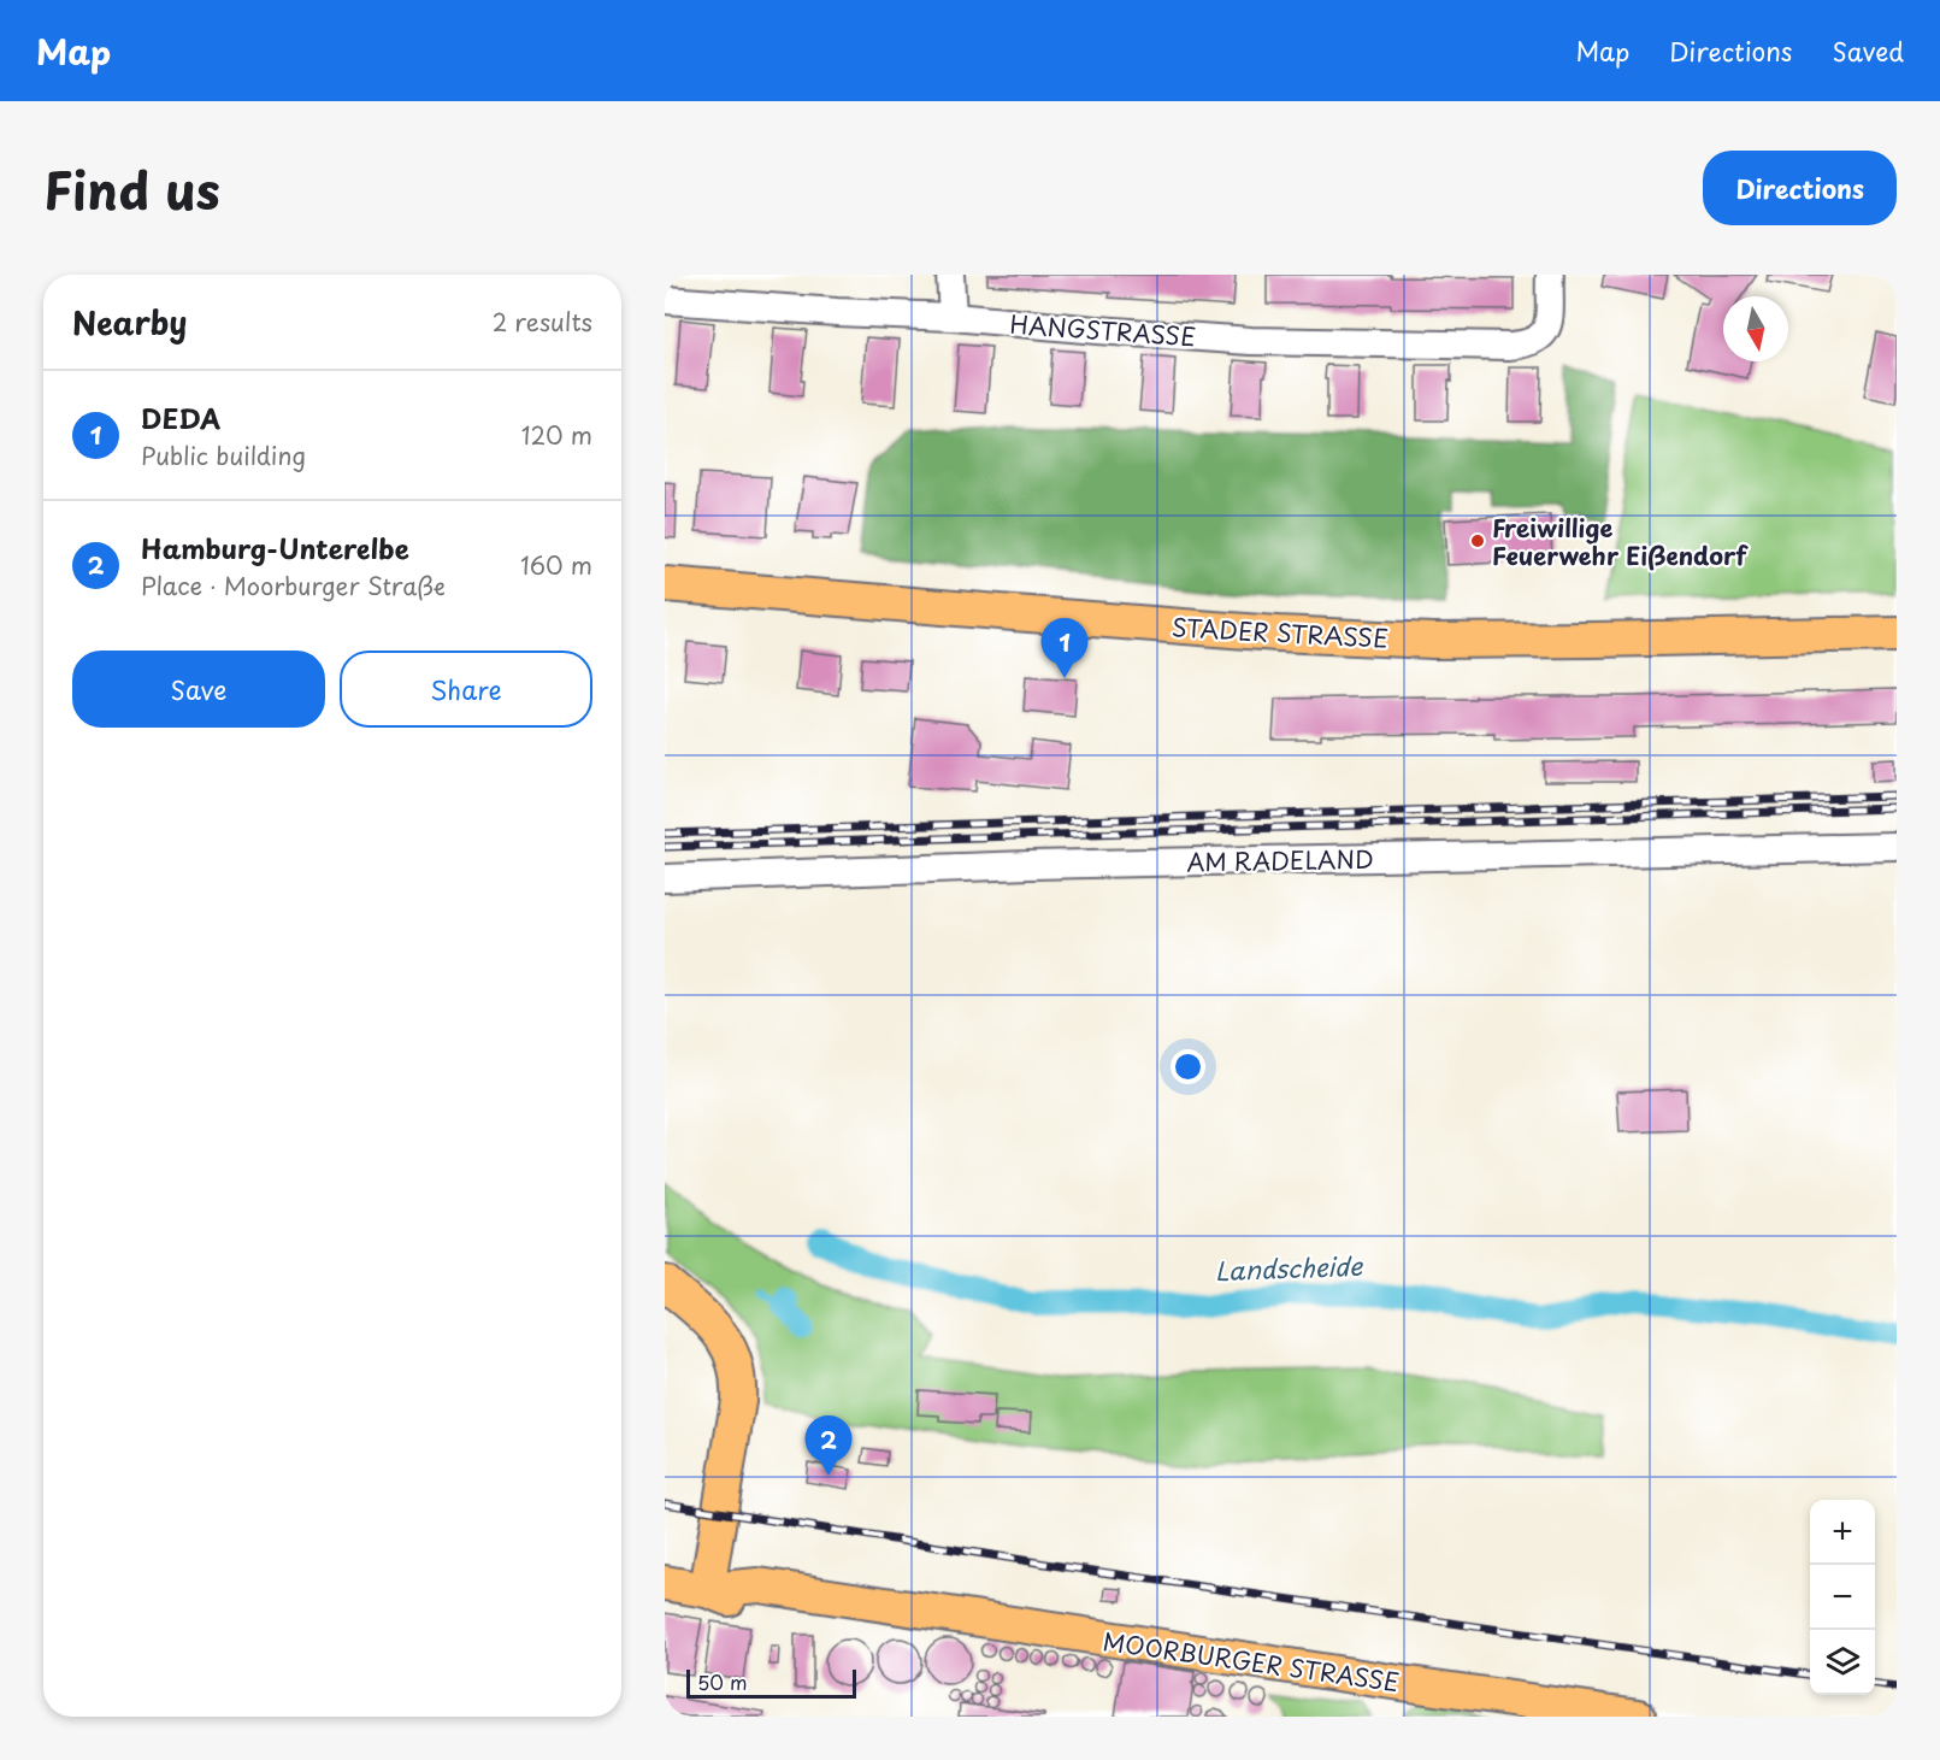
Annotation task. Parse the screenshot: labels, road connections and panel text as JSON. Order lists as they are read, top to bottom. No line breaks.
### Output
{"streets":{"main road":["STADER STRASSE","MOORBURGER STRASSE"],"street":["HANGSTRASSE","AM RADELAND"]},"water":["Landscheide"],"places":["Freiwillige Feuerwehr Eißendorf"],"scale_bar":"50 m","north":"bottom","page":{"header":"Map","nav":["Map","Directions","Saved"],"title":"Find us","buttons":["Directions",["Save","Share"]],"heading":["Nearby","2 results"],"list":[{"mark":"1","name":"DEDA","note":"Public building","value":"120 m"},{"mark":"2","name":"Hamburg-Unterelbe","note":"Place · Moorburger Straße","value":"160 m"}],"pins":["1","2"],"map_buttons":["+","−"],"scale":"50 m"}}
